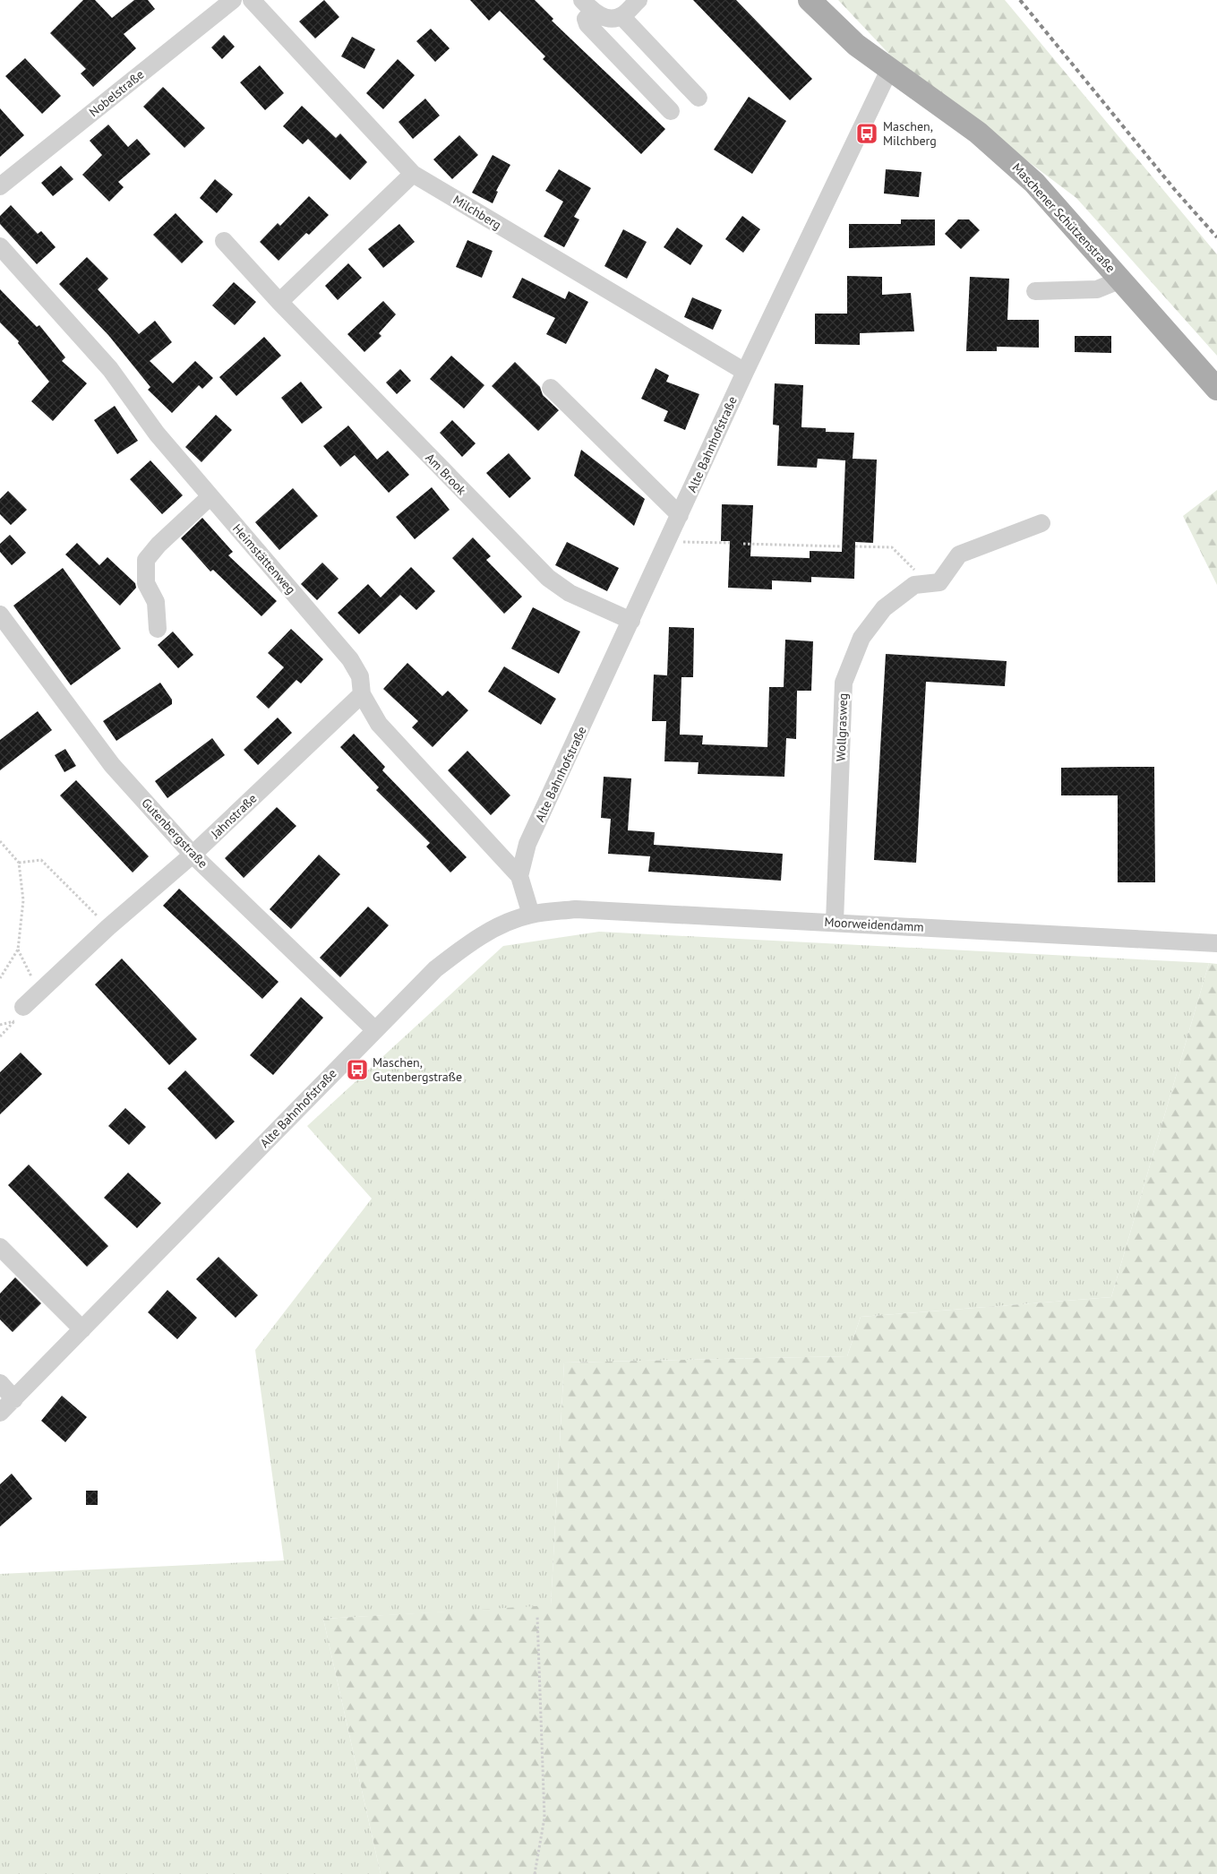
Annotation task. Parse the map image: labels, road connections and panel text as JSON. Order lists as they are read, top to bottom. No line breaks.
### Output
{"streets":{"main road":["Maschener Schützenstraße"],"street":["Nobelstraße","Milchberg","Alte Bahnhofstraße","Am Brook","Heimstättenweg","Wollgrasweg","Jahnstraße","Gutenbergstraße","Moorweidendamm"]},"crossings":[["Milchberg","Alte Bahnhofstraße"],["Maschener Schützenstraße","Alte Bahnhofstraße"],["Alte Bahnhofstraße","Am Brook"],["Alte Bahnhofstraße","Heimstättenweg"],["Alte Bahnhofstraße","Gutenbergstraße"],["Alte Bahnhofstraße","Moorweidendamm"],["Heimstättenweg","Jahnstraße"],["Wollgrasweg","Moorweidendamm"],["Jahnstraße","Gutenbergstraße"]],"places":{"bus stop":["Maschen, Milchberg","Maschen, Gutenbergstraße"]}}
